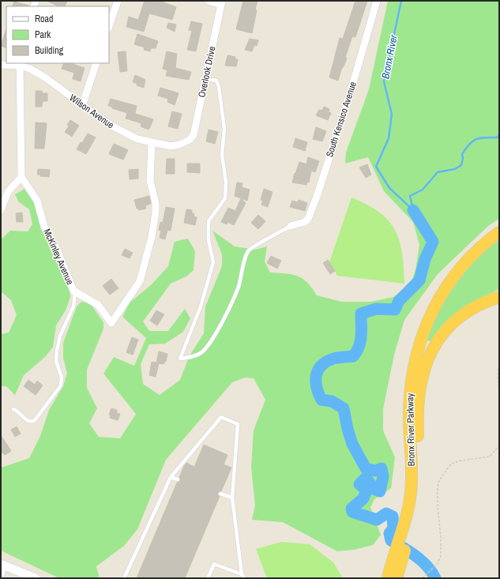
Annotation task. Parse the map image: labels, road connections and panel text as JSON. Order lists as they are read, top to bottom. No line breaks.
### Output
{"streets":{"highway":["Bronx River Parkway"],"street":["Overlook Drive","Wilson Avenue","South Kensico Avenue","McKinley Avenue"]},"crossings":[["Overlook Drive","Wilson Avenue"],["Wilson Avenue","McKinley Avenue"]],"water":["Bronx River"],"legend":["Road","Park","Building"]}
